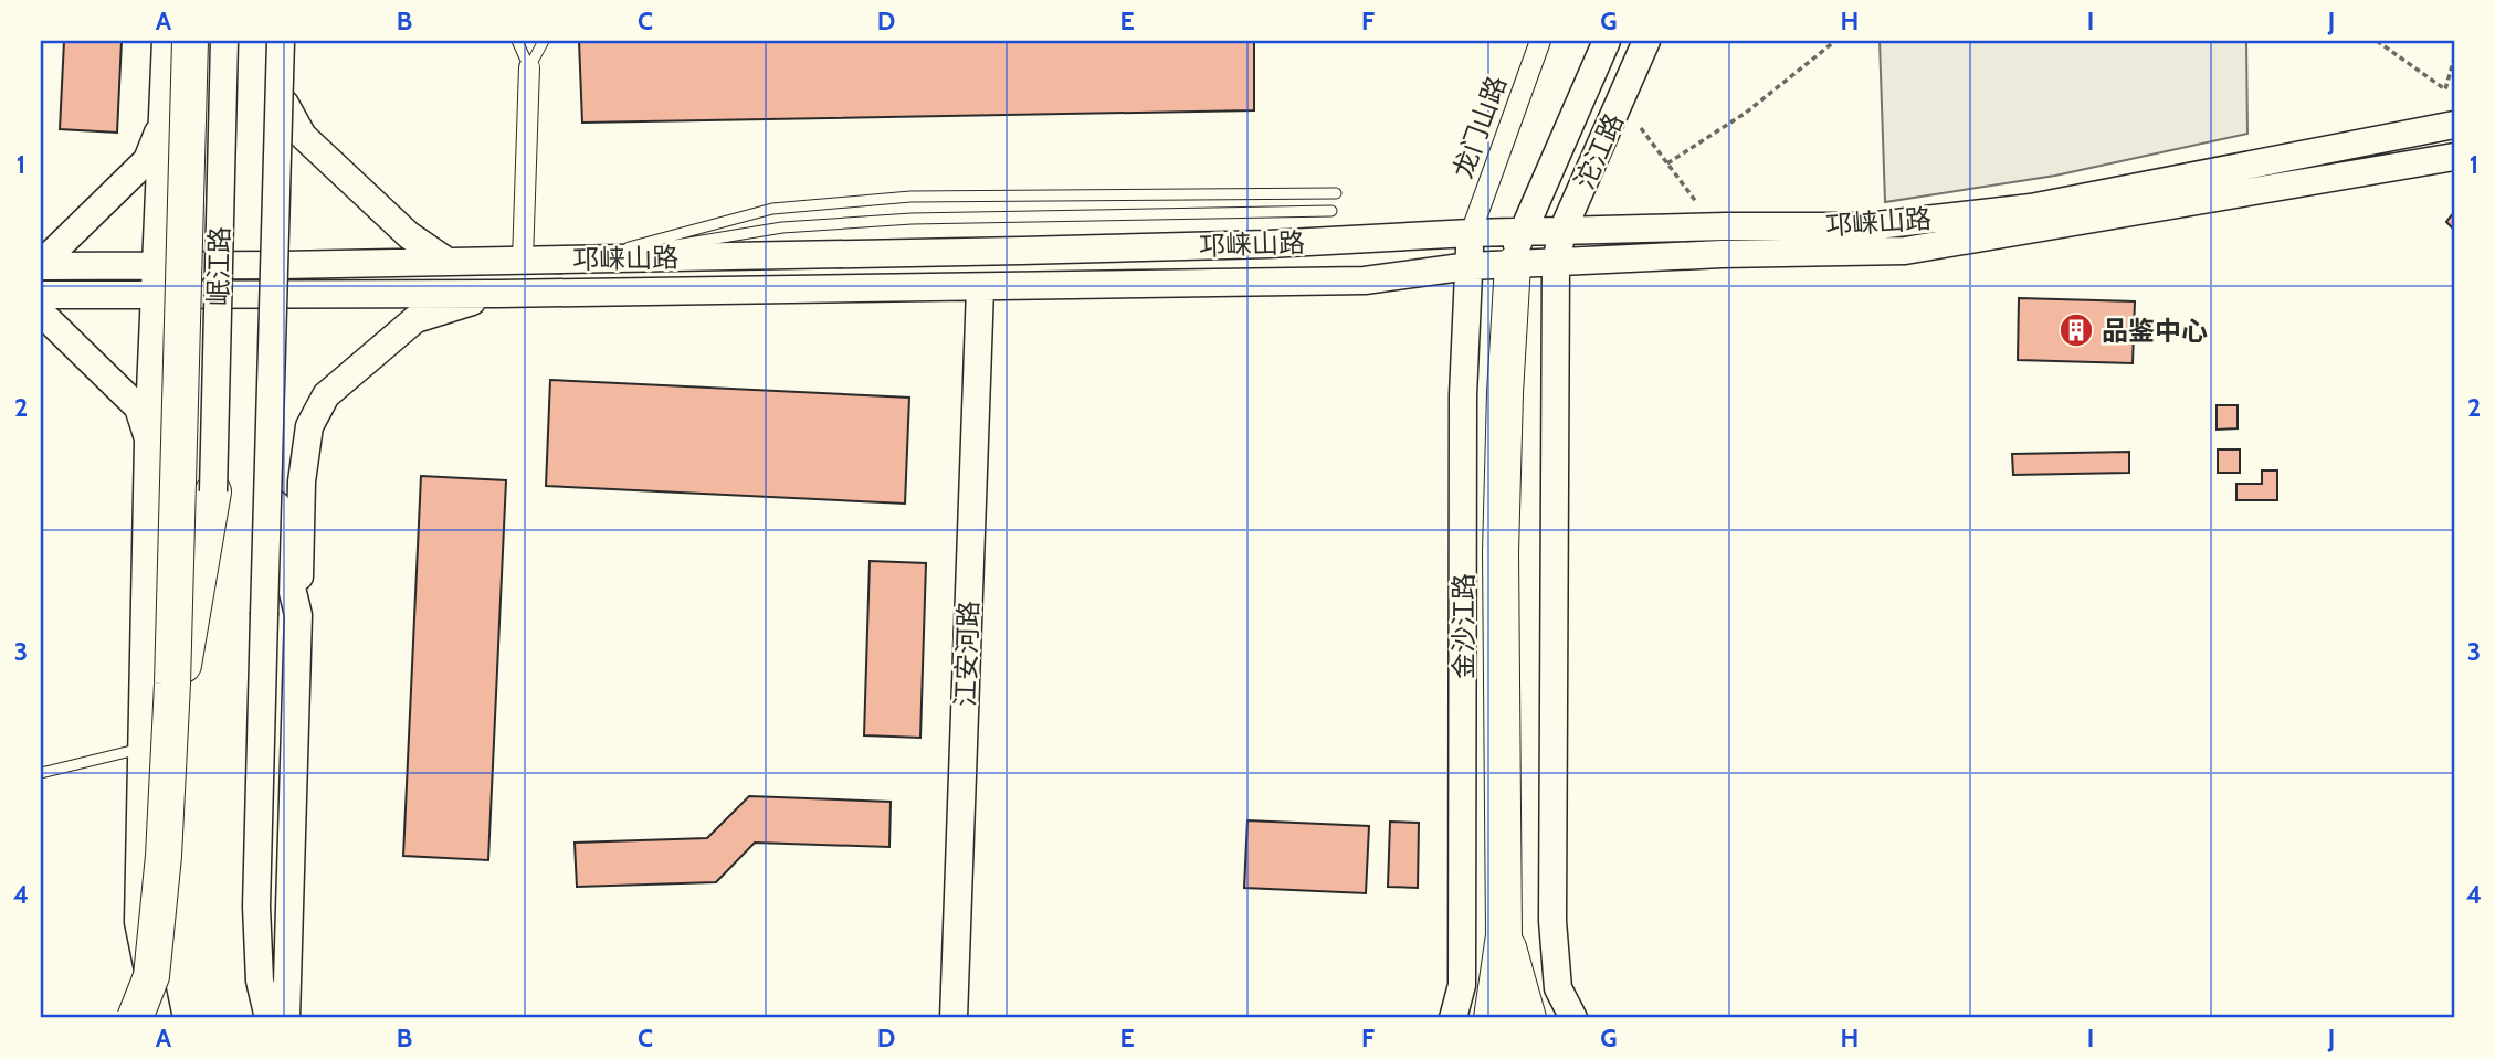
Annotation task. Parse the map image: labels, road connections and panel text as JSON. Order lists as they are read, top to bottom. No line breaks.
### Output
{"streets":{"street":["龙门山路","沱江路","邛崃山路","岷江路","金沙江路","江安河路"]},"crossings":[["龙门山路","邛崃山路"],["龙门山路","金沙江路"],["沱江路","邛崃山路"],["邛崃山路","金沙江路"],["邛崃山路","江安河路"]],"places":{"building":["品鉴中心"]},"grid":{"columns":["A","B","C","D","E","F","G","H","I","J"],"rows":["1","2","3","4"]}}
